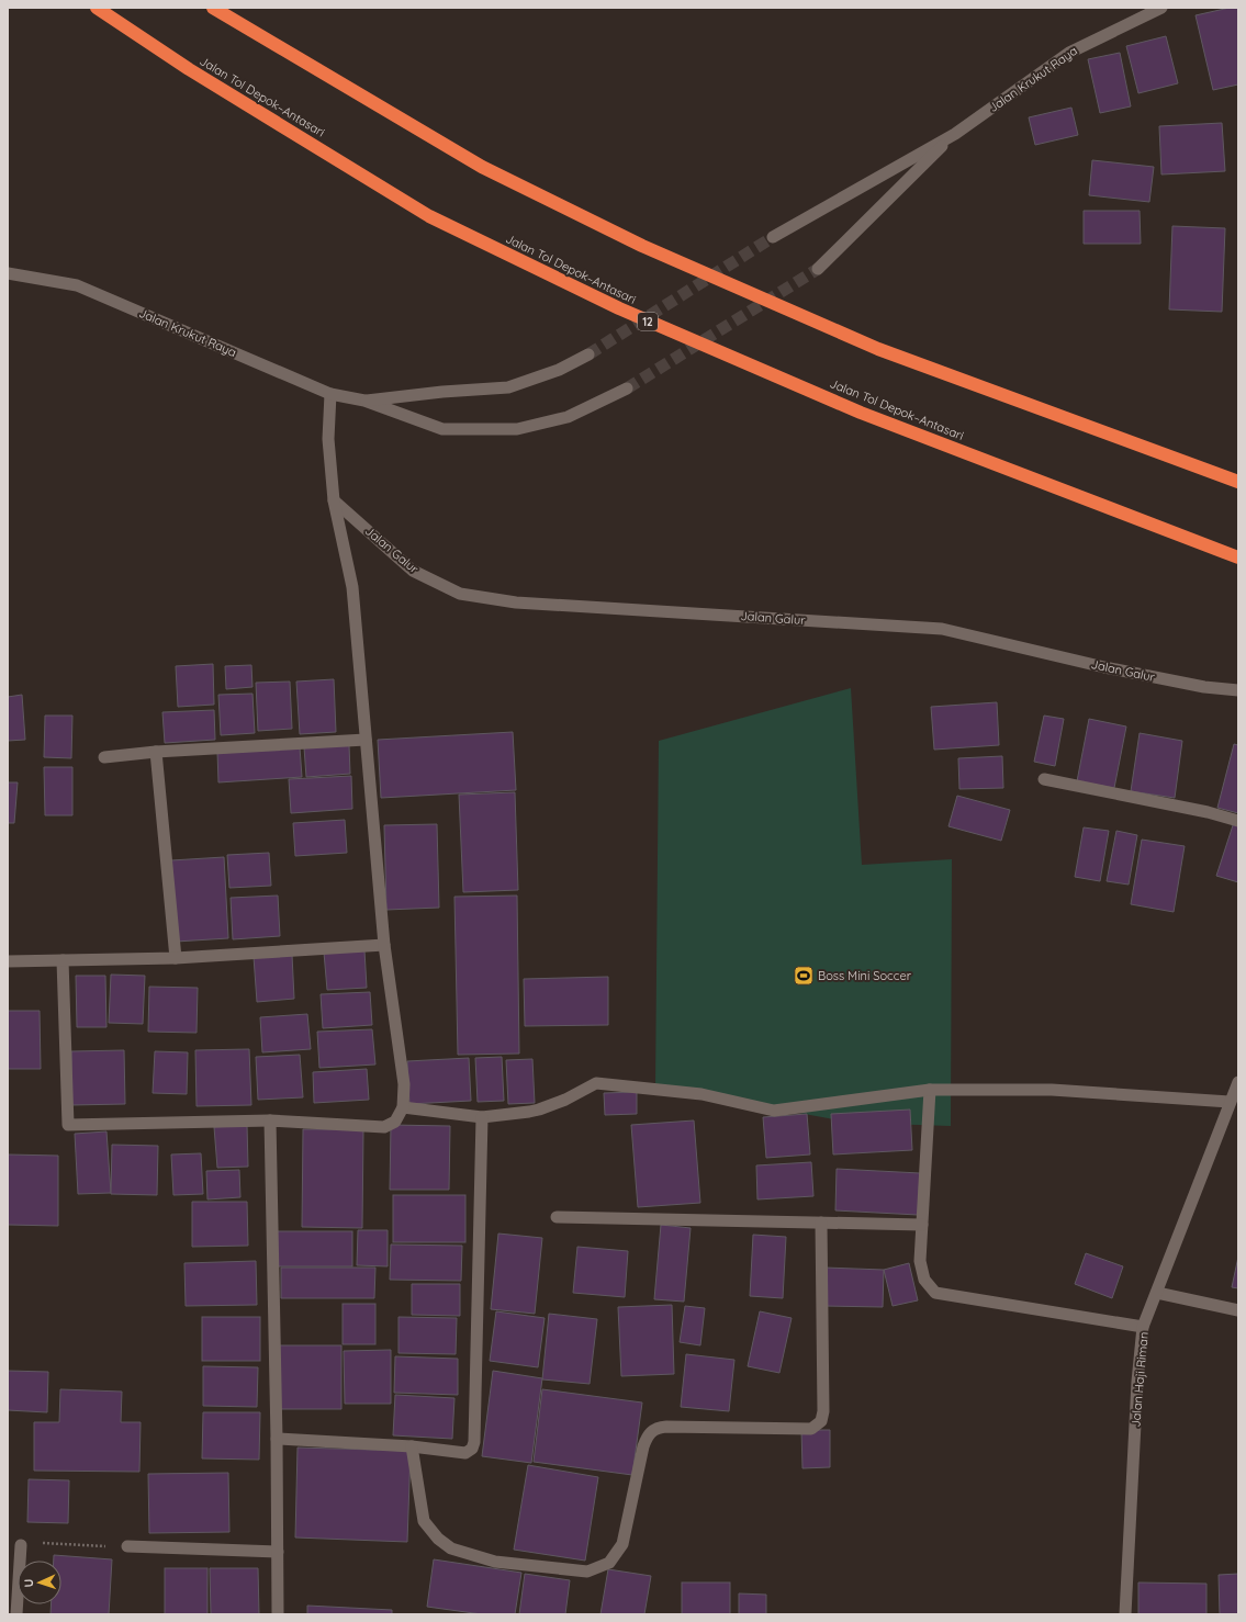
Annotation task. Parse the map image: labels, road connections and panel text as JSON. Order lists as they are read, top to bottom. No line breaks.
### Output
{"streets":{"highway":["Jalan Tol Depok–Antasari","12"],"street":["Jalan Krukut Raya","Jalan Galur","Jalan Haji Riman"]},"places":{"sports":["Boss Mini Soccer"]},"north":"left"}
